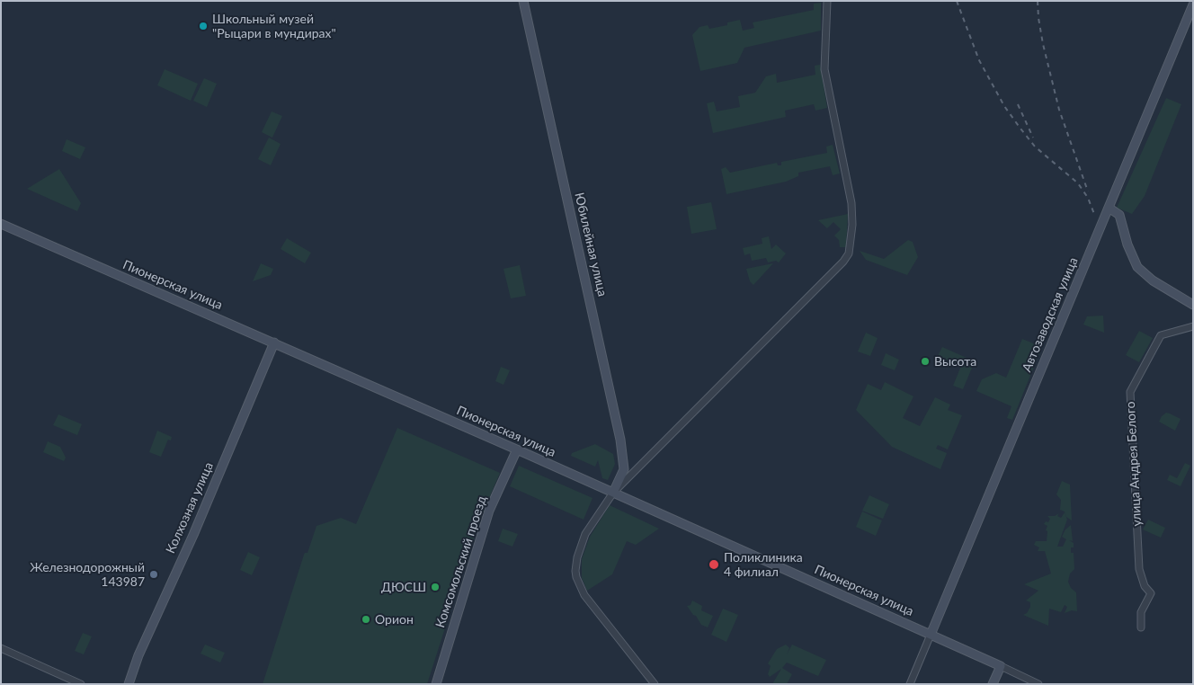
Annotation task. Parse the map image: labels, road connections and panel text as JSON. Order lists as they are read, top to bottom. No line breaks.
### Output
{"streets":{"street":["Юбилейная улица","Пионерская улица","Автозаводская улица","улица Андрея Белого","Колхозная улица","Комсомольский проезд"]},"crossings":[["Пионерская улица","Автозаводская улица"],["Пионерская улица","Колхозная улица"],["Пионерская улица","Комсомольский проезд"]],"places":["Школьный музей \"Рыцари в мундирах\"","Высота","Поликлиника 4 филиал","Железнодорожный 143987","ДЮСШ","Орион"]}
